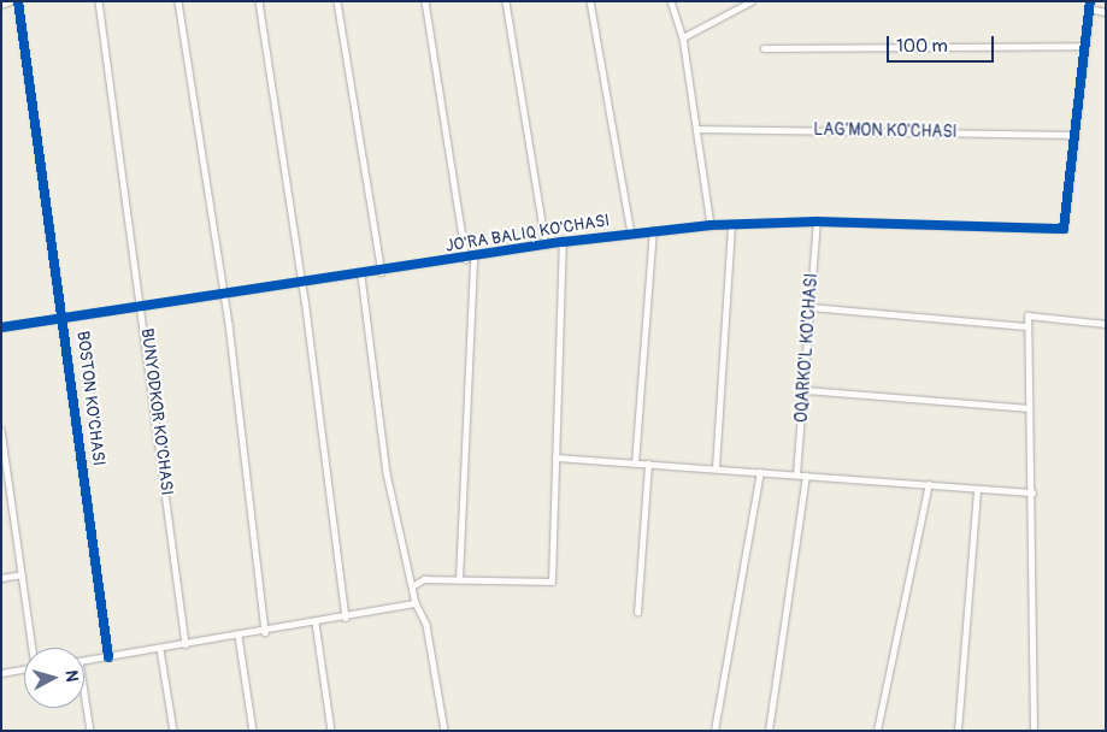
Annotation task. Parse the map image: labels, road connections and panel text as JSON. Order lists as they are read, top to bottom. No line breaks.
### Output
{"streets":{"street":["LAG'MON KO'CHASI","JO'RA BALIQ KO'CHASI","OQARKO'L KO'CHASI","BOSTON KO'CHASI","BUNYODKOR KO'CHASI"]},"crossings":[["LAG'MON KO'CHASI","JO'RA BALIQ KO'CHASI"],["JO'RA BALIQ KO'CHASI","OQARKO'L KO'CHASI"],["JO'RA BALIQ KO'CHASI","BOSTON KO'CHASI"],["JO'RA BALIQ KO'CHASI","BUNYODKOR KO'CHASI"]],"scale_bar":"100 m","north":"right"}
